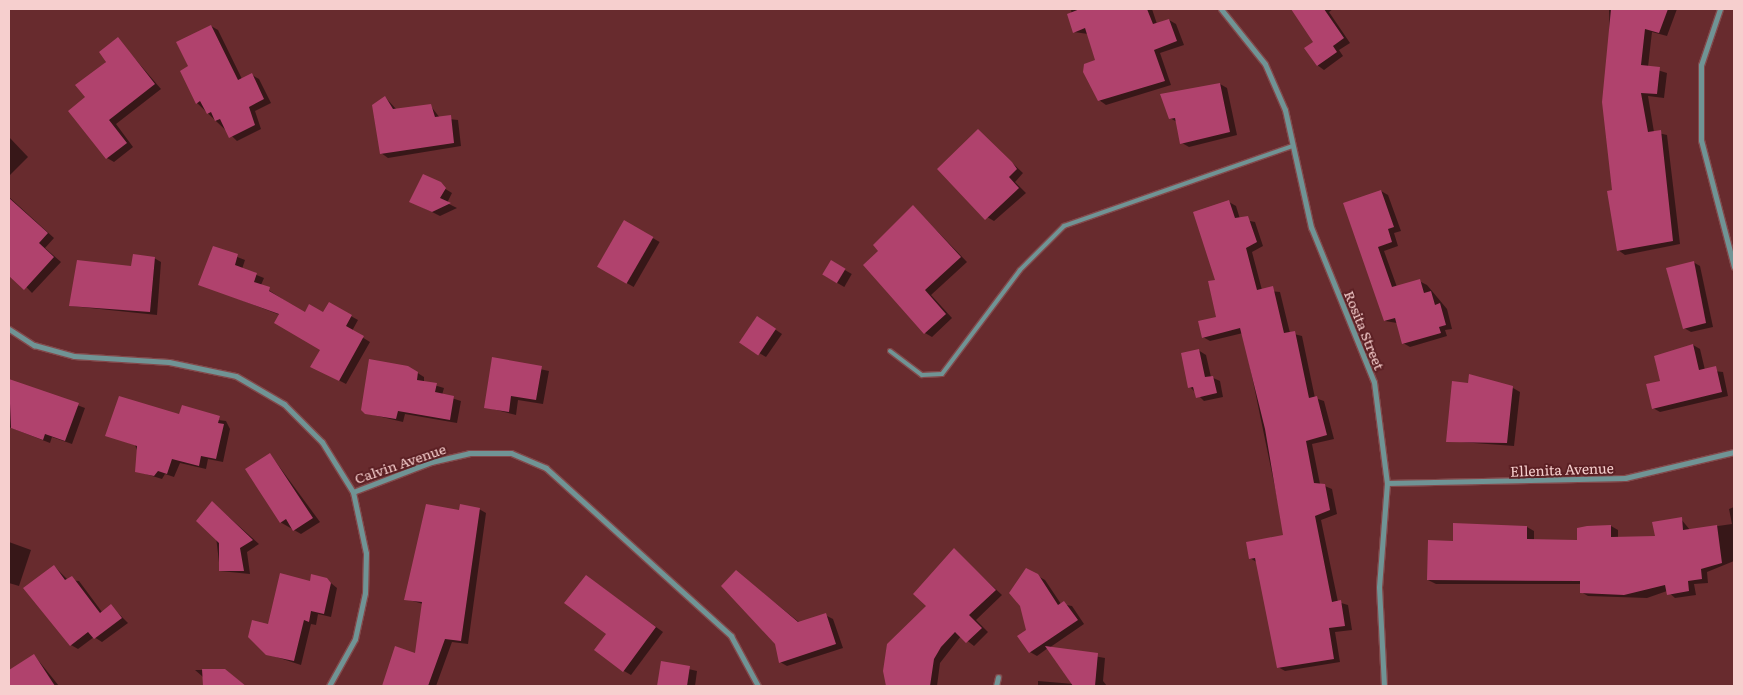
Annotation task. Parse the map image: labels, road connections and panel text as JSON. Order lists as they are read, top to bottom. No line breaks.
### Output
{"streets":{"street":["Rosita Street","Calvin Avenue","Ellenita Avenue"]},"crossings":[["Rosita Street","Ellenita Avenue"]]}
